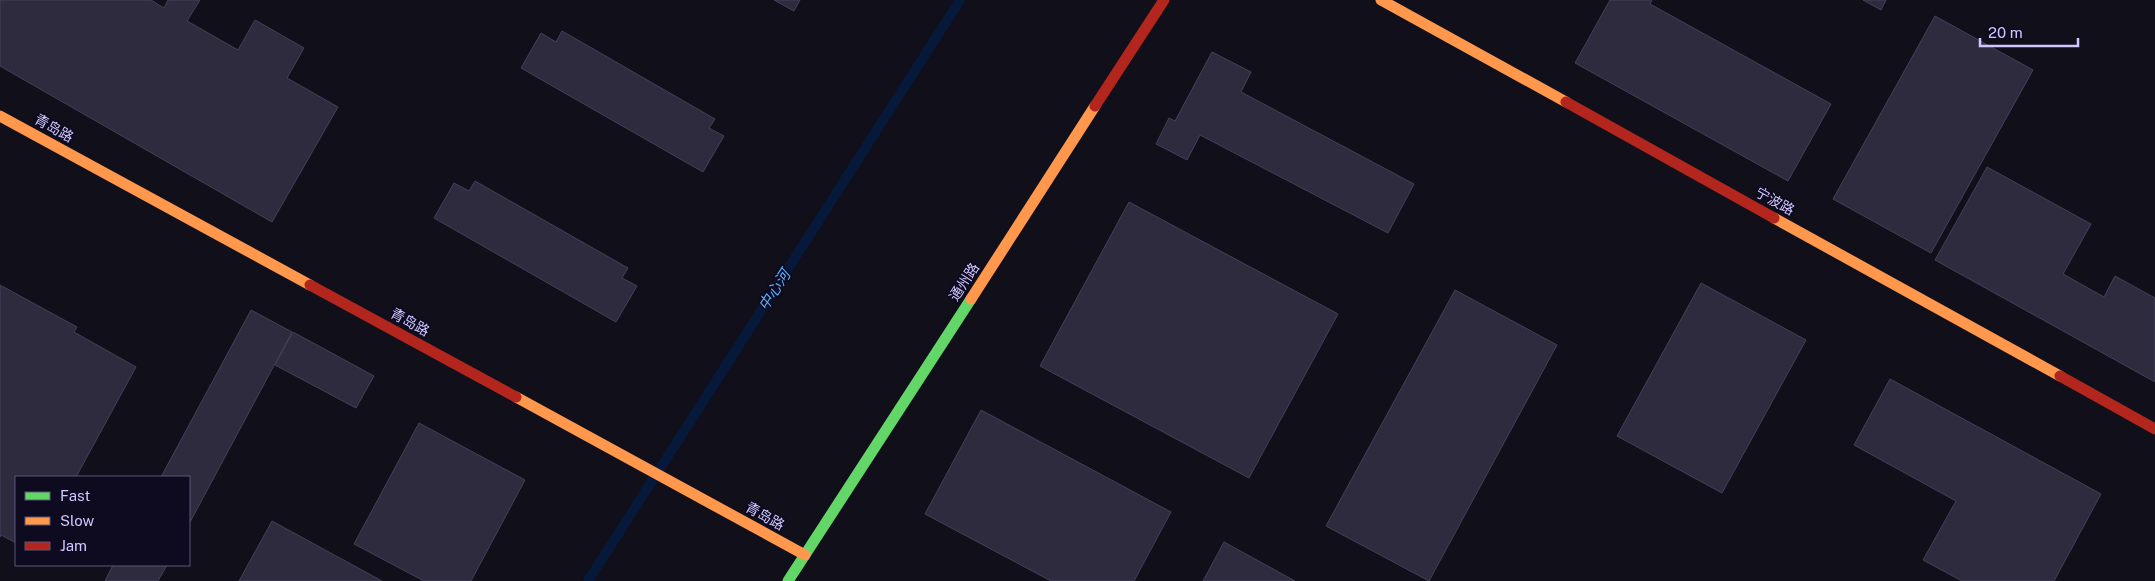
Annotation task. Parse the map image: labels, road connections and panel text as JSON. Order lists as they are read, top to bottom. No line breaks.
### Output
{"streets":{"street":["青岛路","宁波路","通州路"]},"crossings":[["青岛路","通州路"]],"water":["中心河"],"legend":["Fast","Slow","Jam"],"scale_bar":"20 m"}
